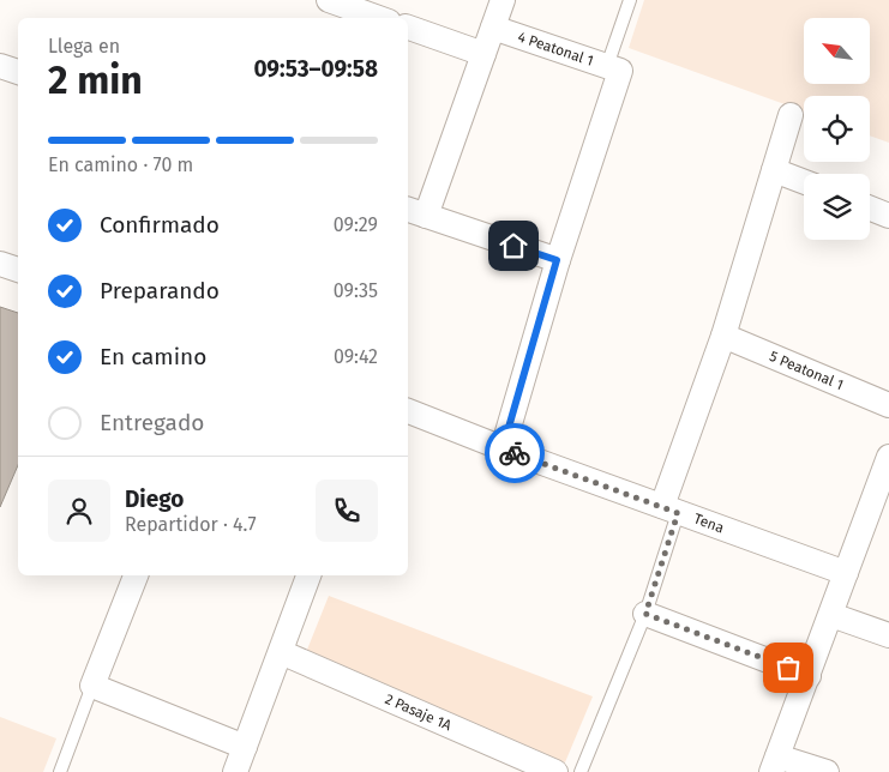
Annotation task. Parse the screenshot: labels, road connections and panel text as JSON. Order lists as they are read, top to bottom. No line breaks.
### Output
{"streets":{"street":["4 Peatonal 1","5 Peatonal 1","Tena","2 Pasaje 1A"]},"north":"top left","page":{"heading":["2 min","Llega en","09:53–09:58"],"panel":["Diego","Repartidor · 4.7"],"bar":"En camino · 70 m","list":[["Confirmado","09:29"],["Preparando","09:35"],["En camino","09:42"],"Entregado"]}}
